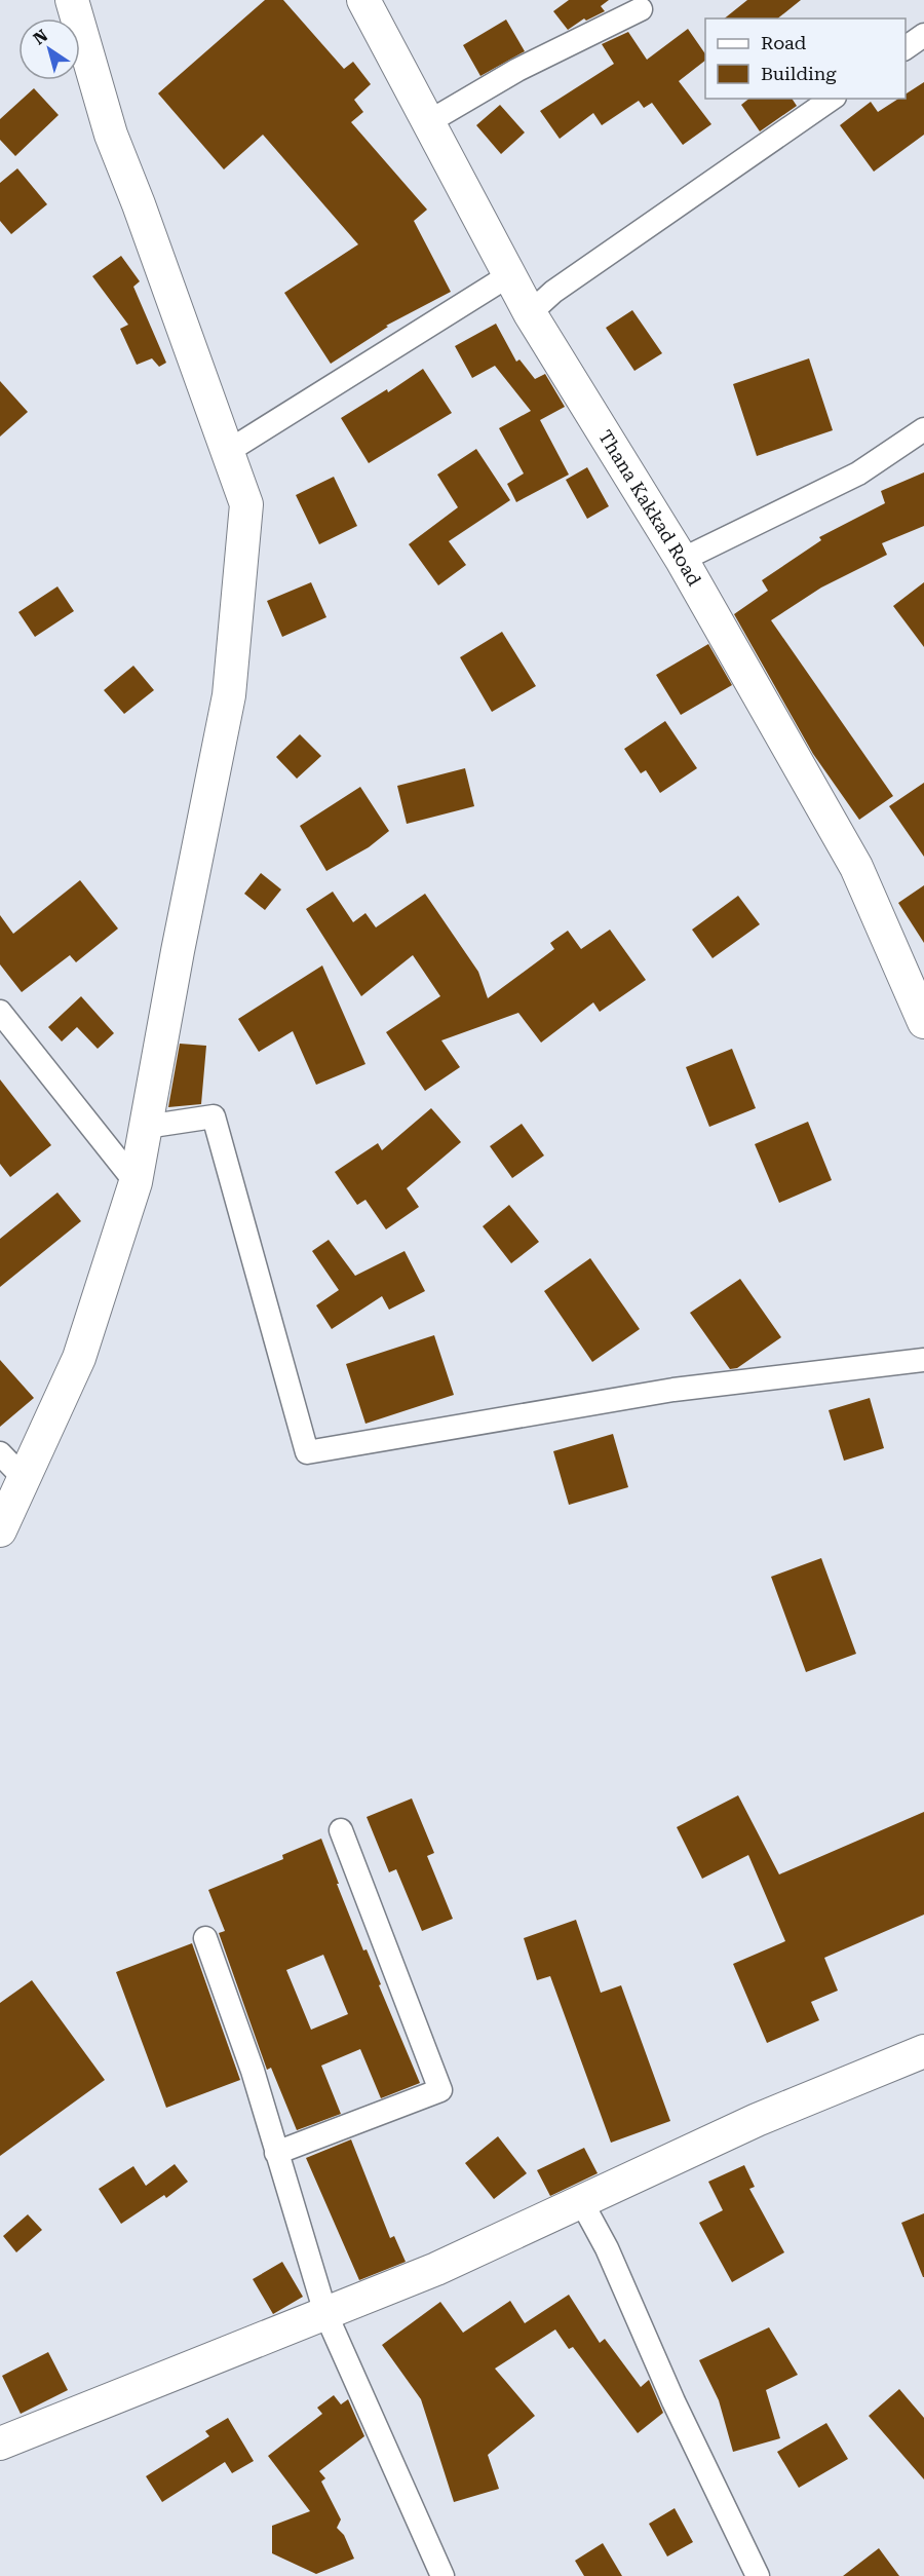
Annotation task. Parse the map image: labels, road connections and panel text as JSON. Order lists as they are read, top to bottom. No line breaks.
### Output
{"streets":{"main road":["Thana Kakkad Road"]},"legend":["Road","Building"],"north":"top left"}
